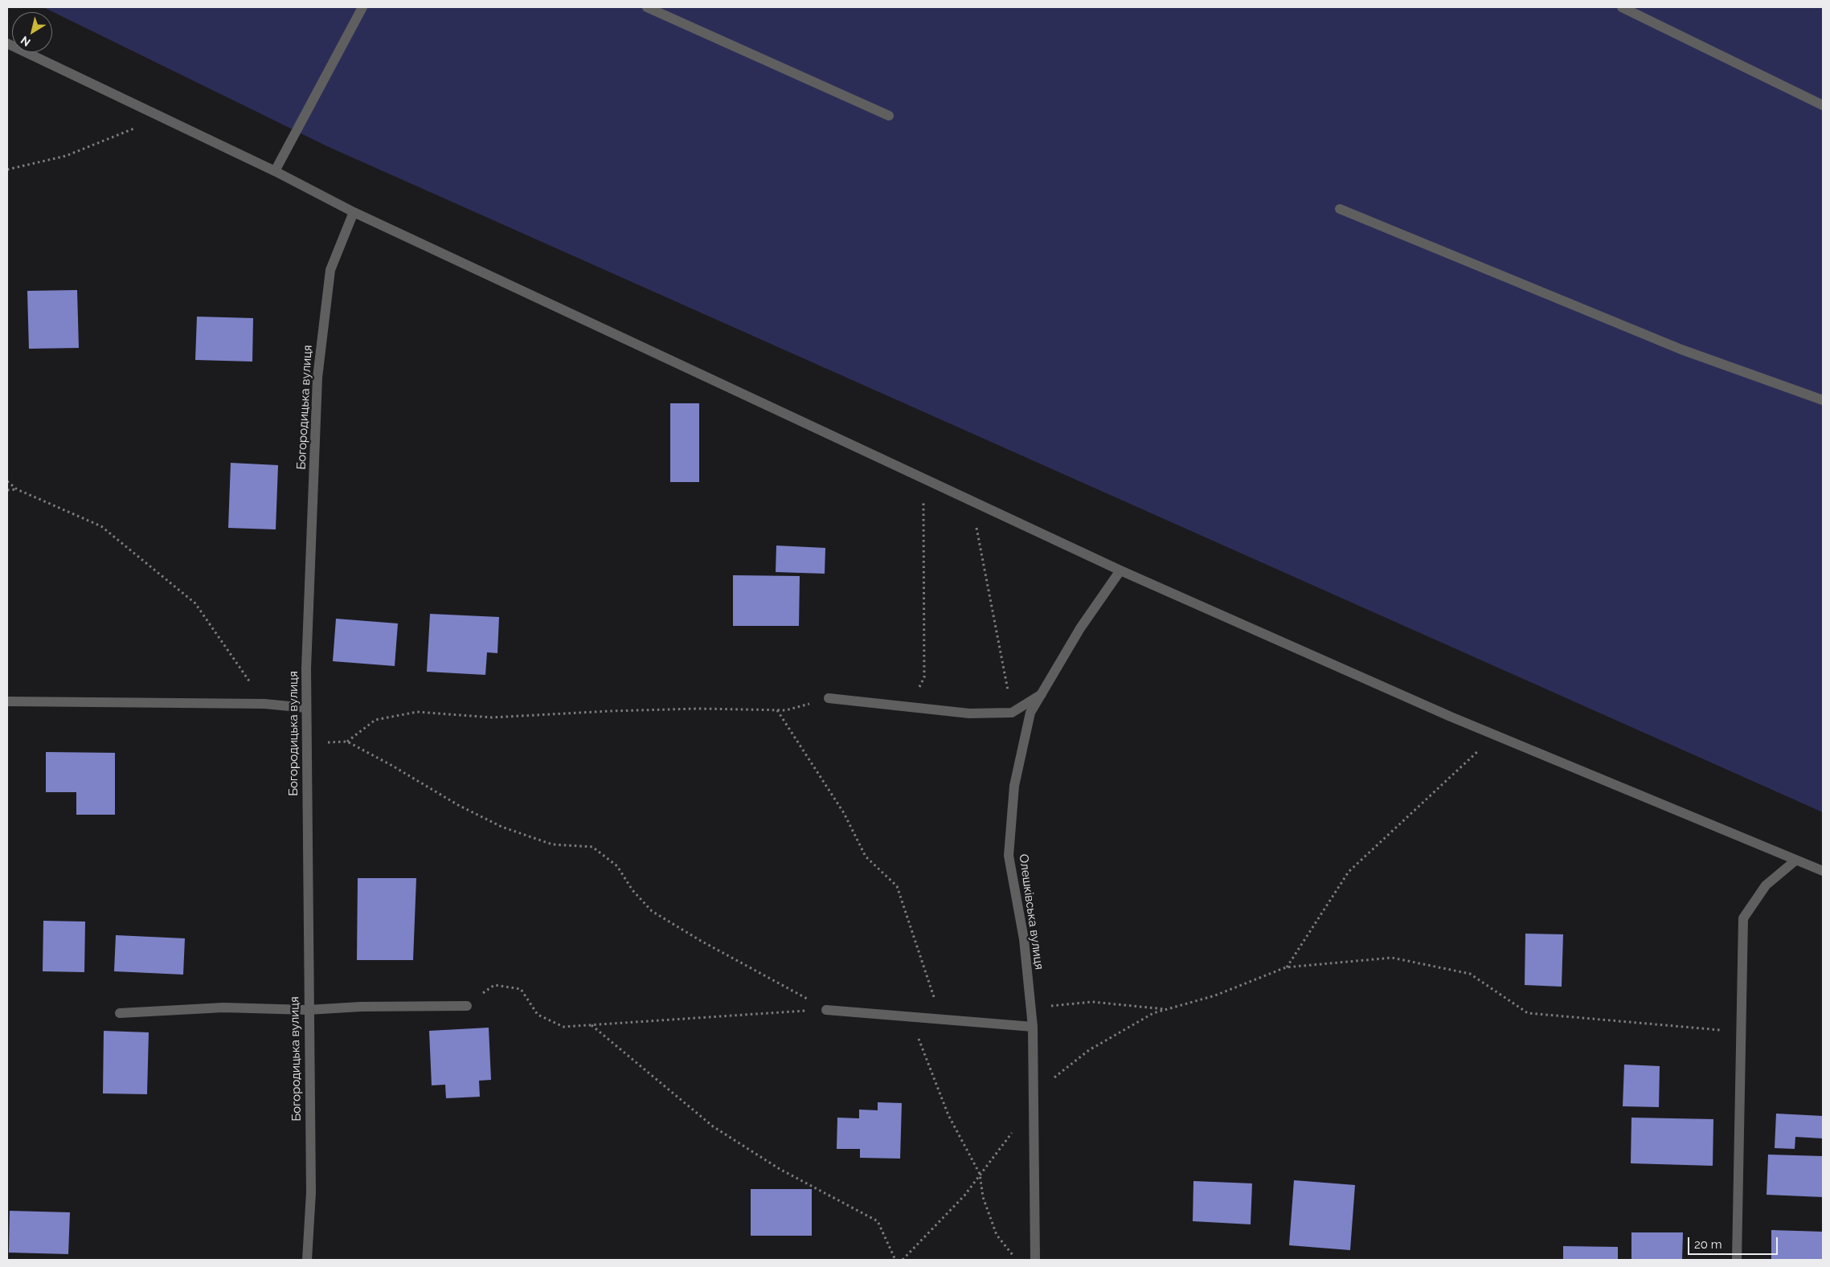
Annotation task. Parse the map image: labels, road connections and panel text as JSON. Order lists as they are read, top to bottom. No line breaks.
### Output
{"streets":{"street":["Богородицька вулиця","Олешківська вулиця"]},"scale_bar":"20 m","north":"bottom left"}
